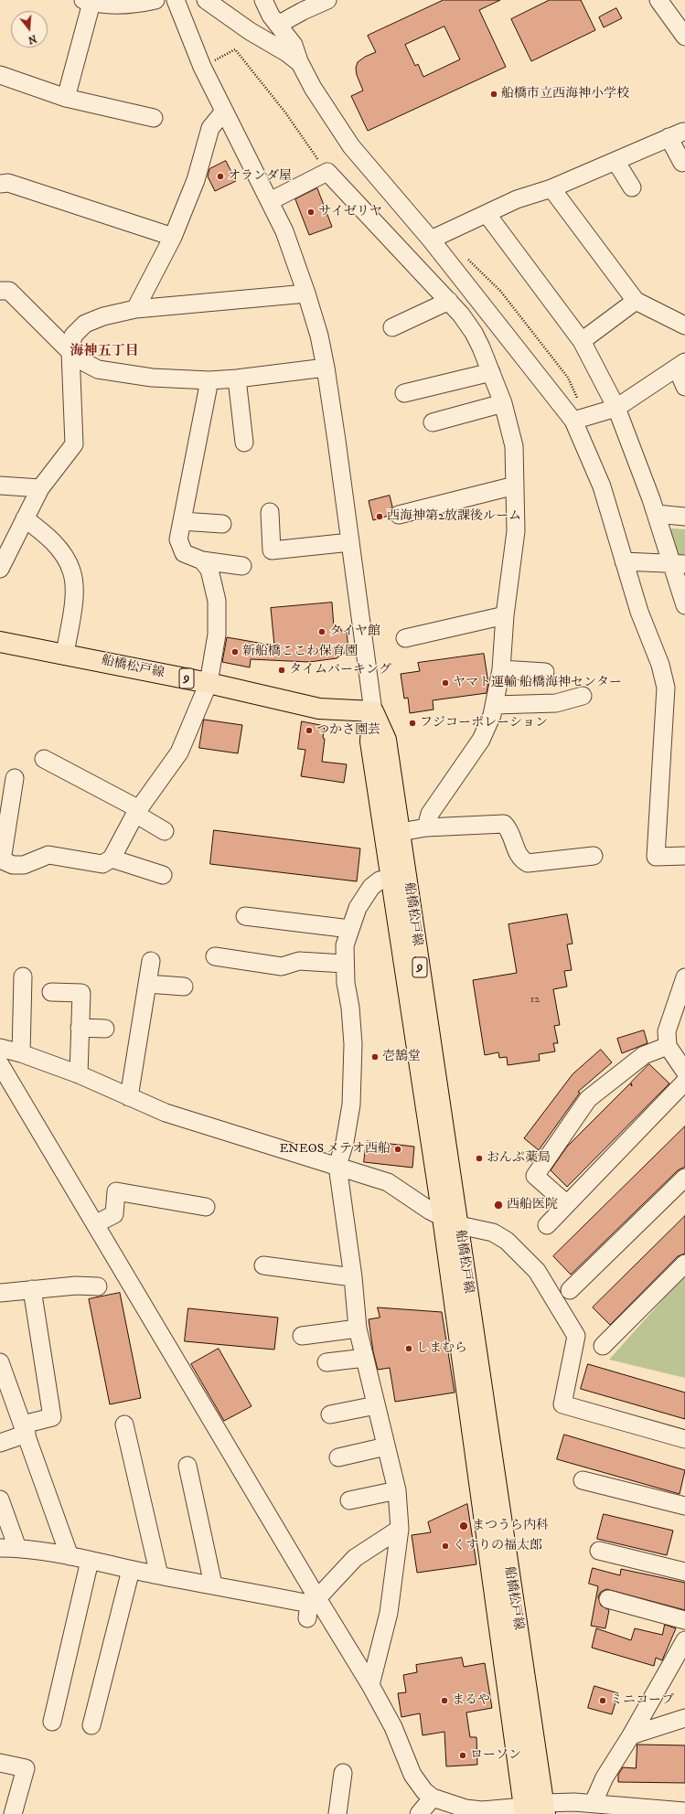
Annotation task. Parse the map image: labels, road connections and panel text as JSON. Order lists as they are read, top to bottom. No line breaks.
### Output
{"streets":{"main road":["船橋松戸線","9"]},"districts":["海神五丁目"],"places":["船橋市立西海神小学校","オランダ屋","サイゼリヤ","西海神第2放課後ルーム","タイヤ館","新船橋ここわ保育園","タイムバーキング","ヤマト運輸 船橋海神センター","フジコーポレーション","つかさ園芸","壱鵠堂","ENEOS メテオ西船","おんぷ薬局","西船医院","しまむら","まつうら内科","くすりの福太郎","まるや","ミニコープ","ローソン"],"house_numbers":["12"],"north":"bottom"}
